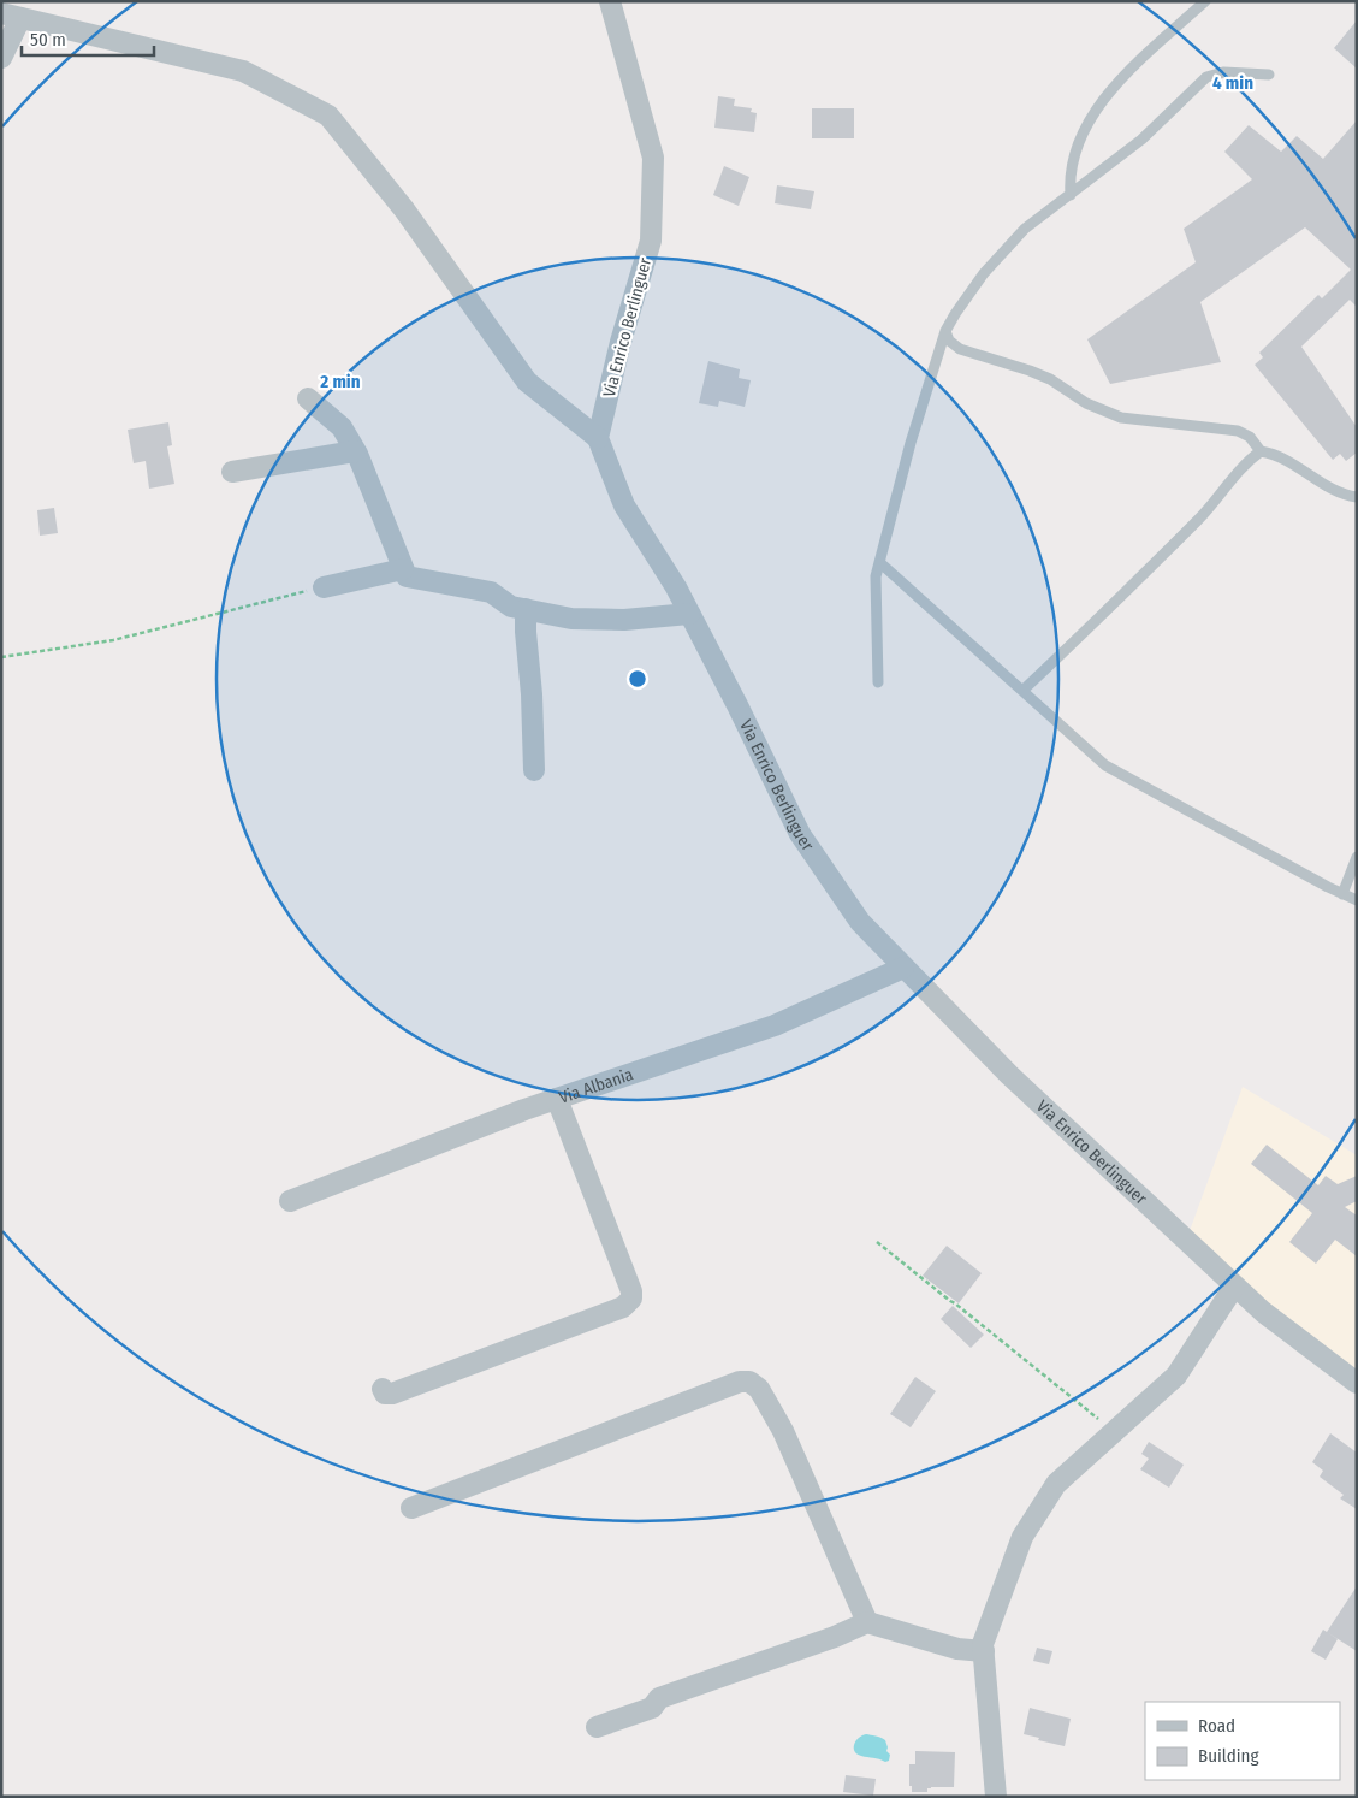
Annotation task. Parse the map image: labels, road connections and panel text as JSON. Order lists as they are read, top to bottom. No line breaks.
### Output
{"streets":{"street":["Via Enrico Berlinguer","Via Albania"]},"crossings":[["Via Enrico Berlinguer","Via Albania"]],"legend":["Road","Building"],"scale_bar":"50 m","rings":["4 min","2 min"]}
